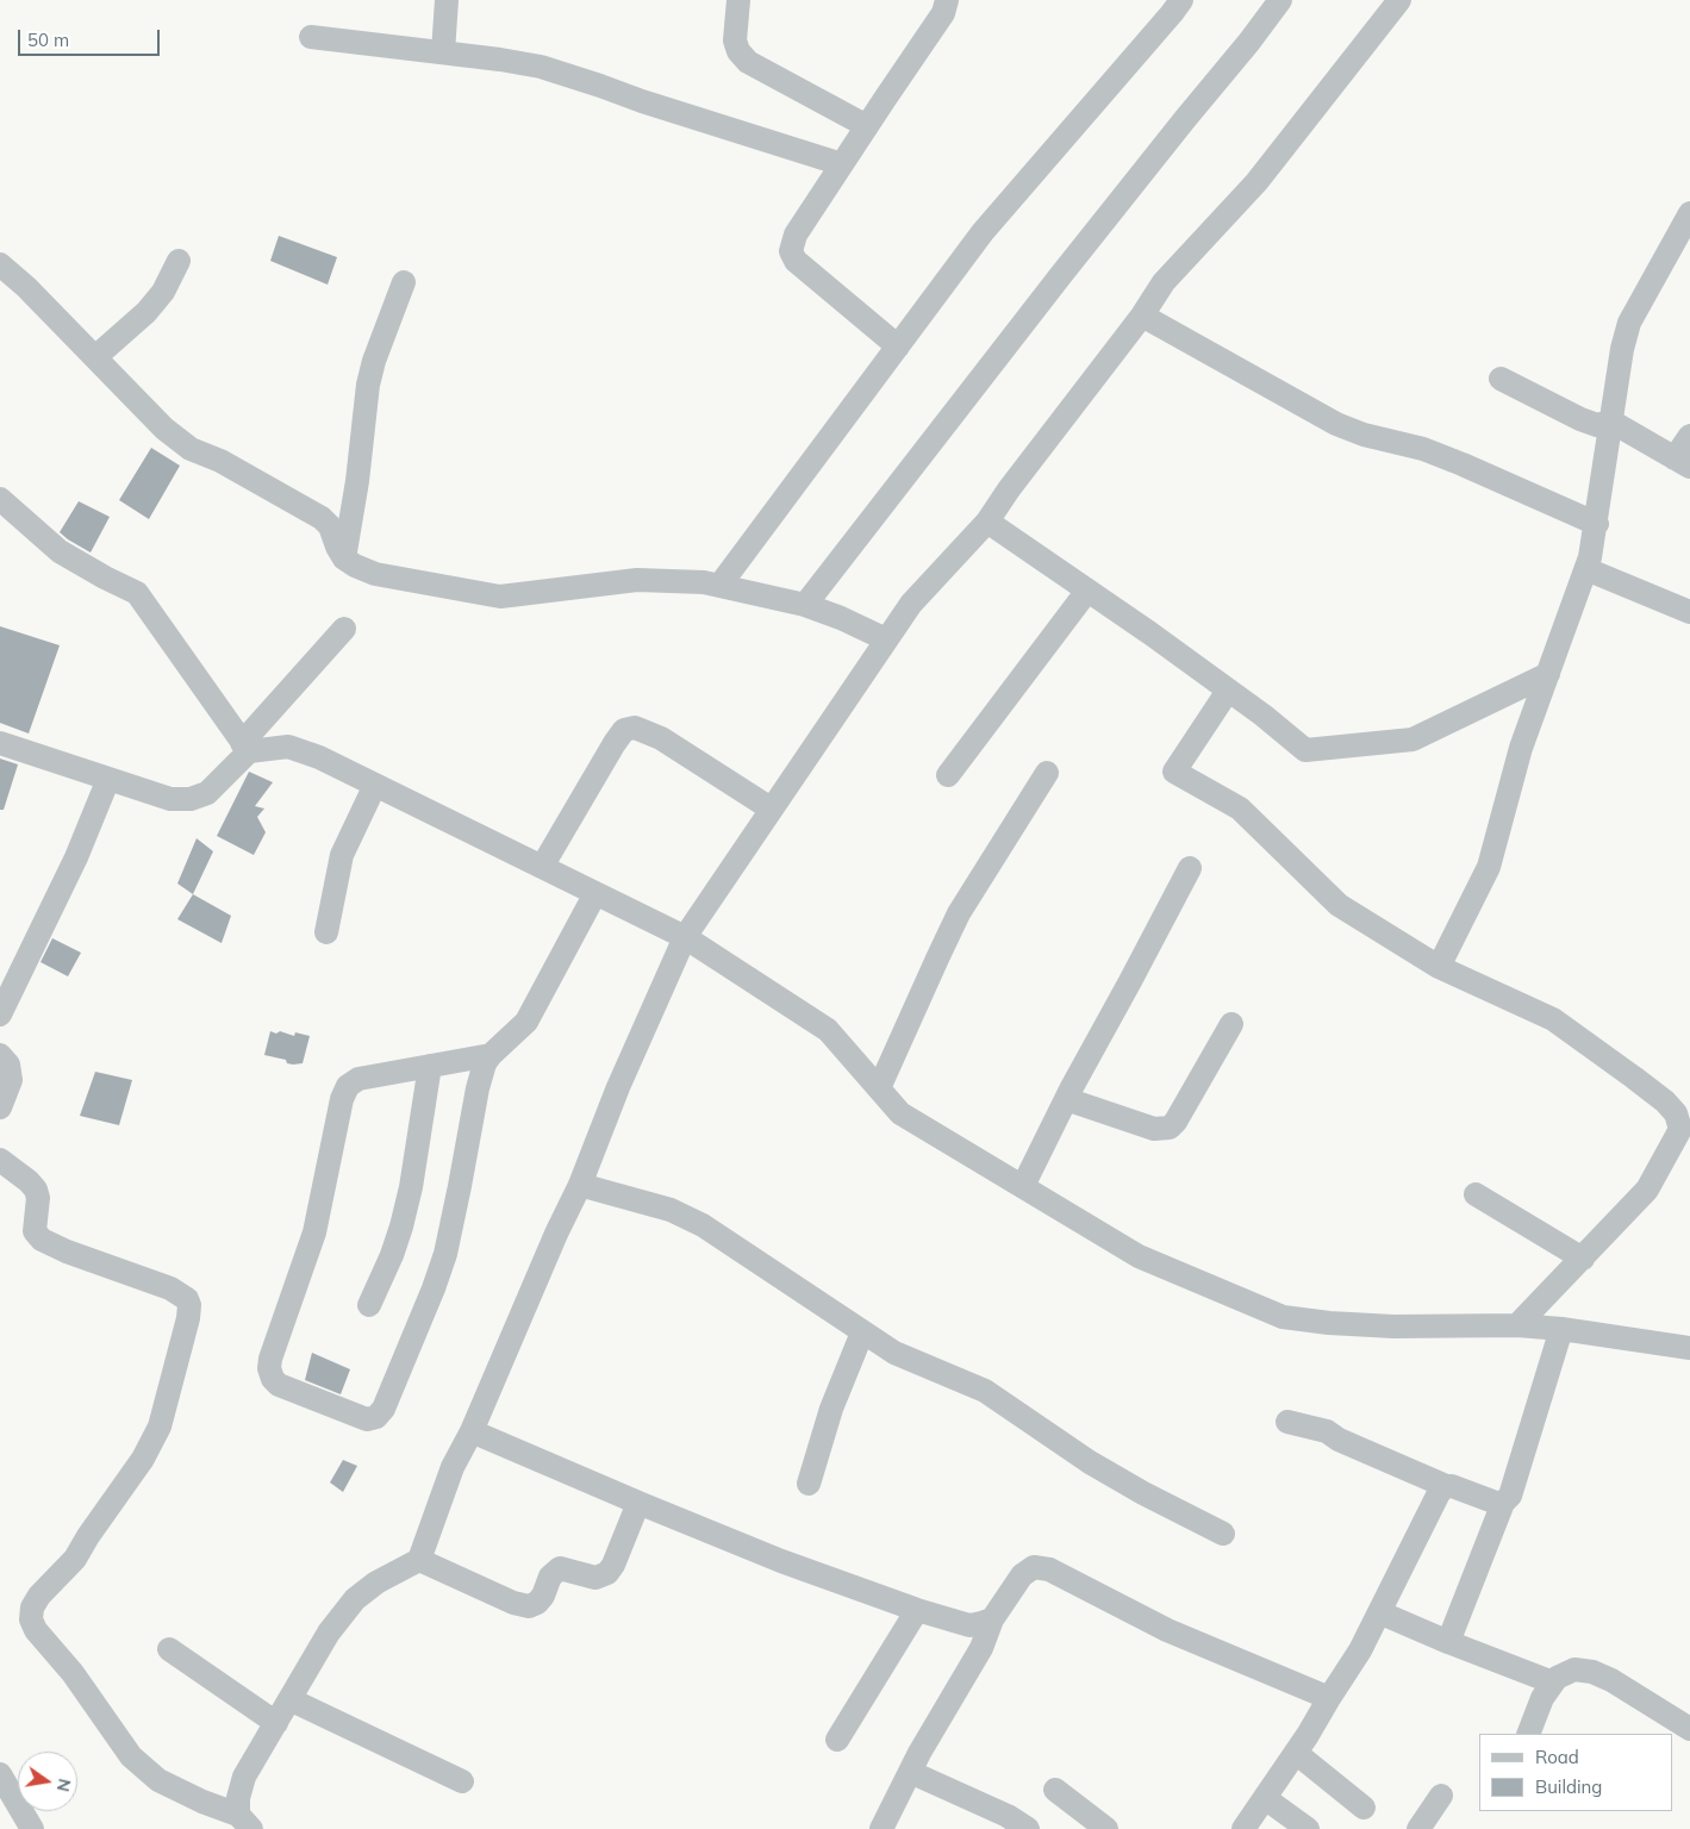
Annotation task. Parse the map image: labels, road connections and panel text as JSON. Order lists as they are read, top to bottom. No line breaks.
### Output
{"legend":["Road","Building"],"scale_bar":"50 m","north":"right"}
